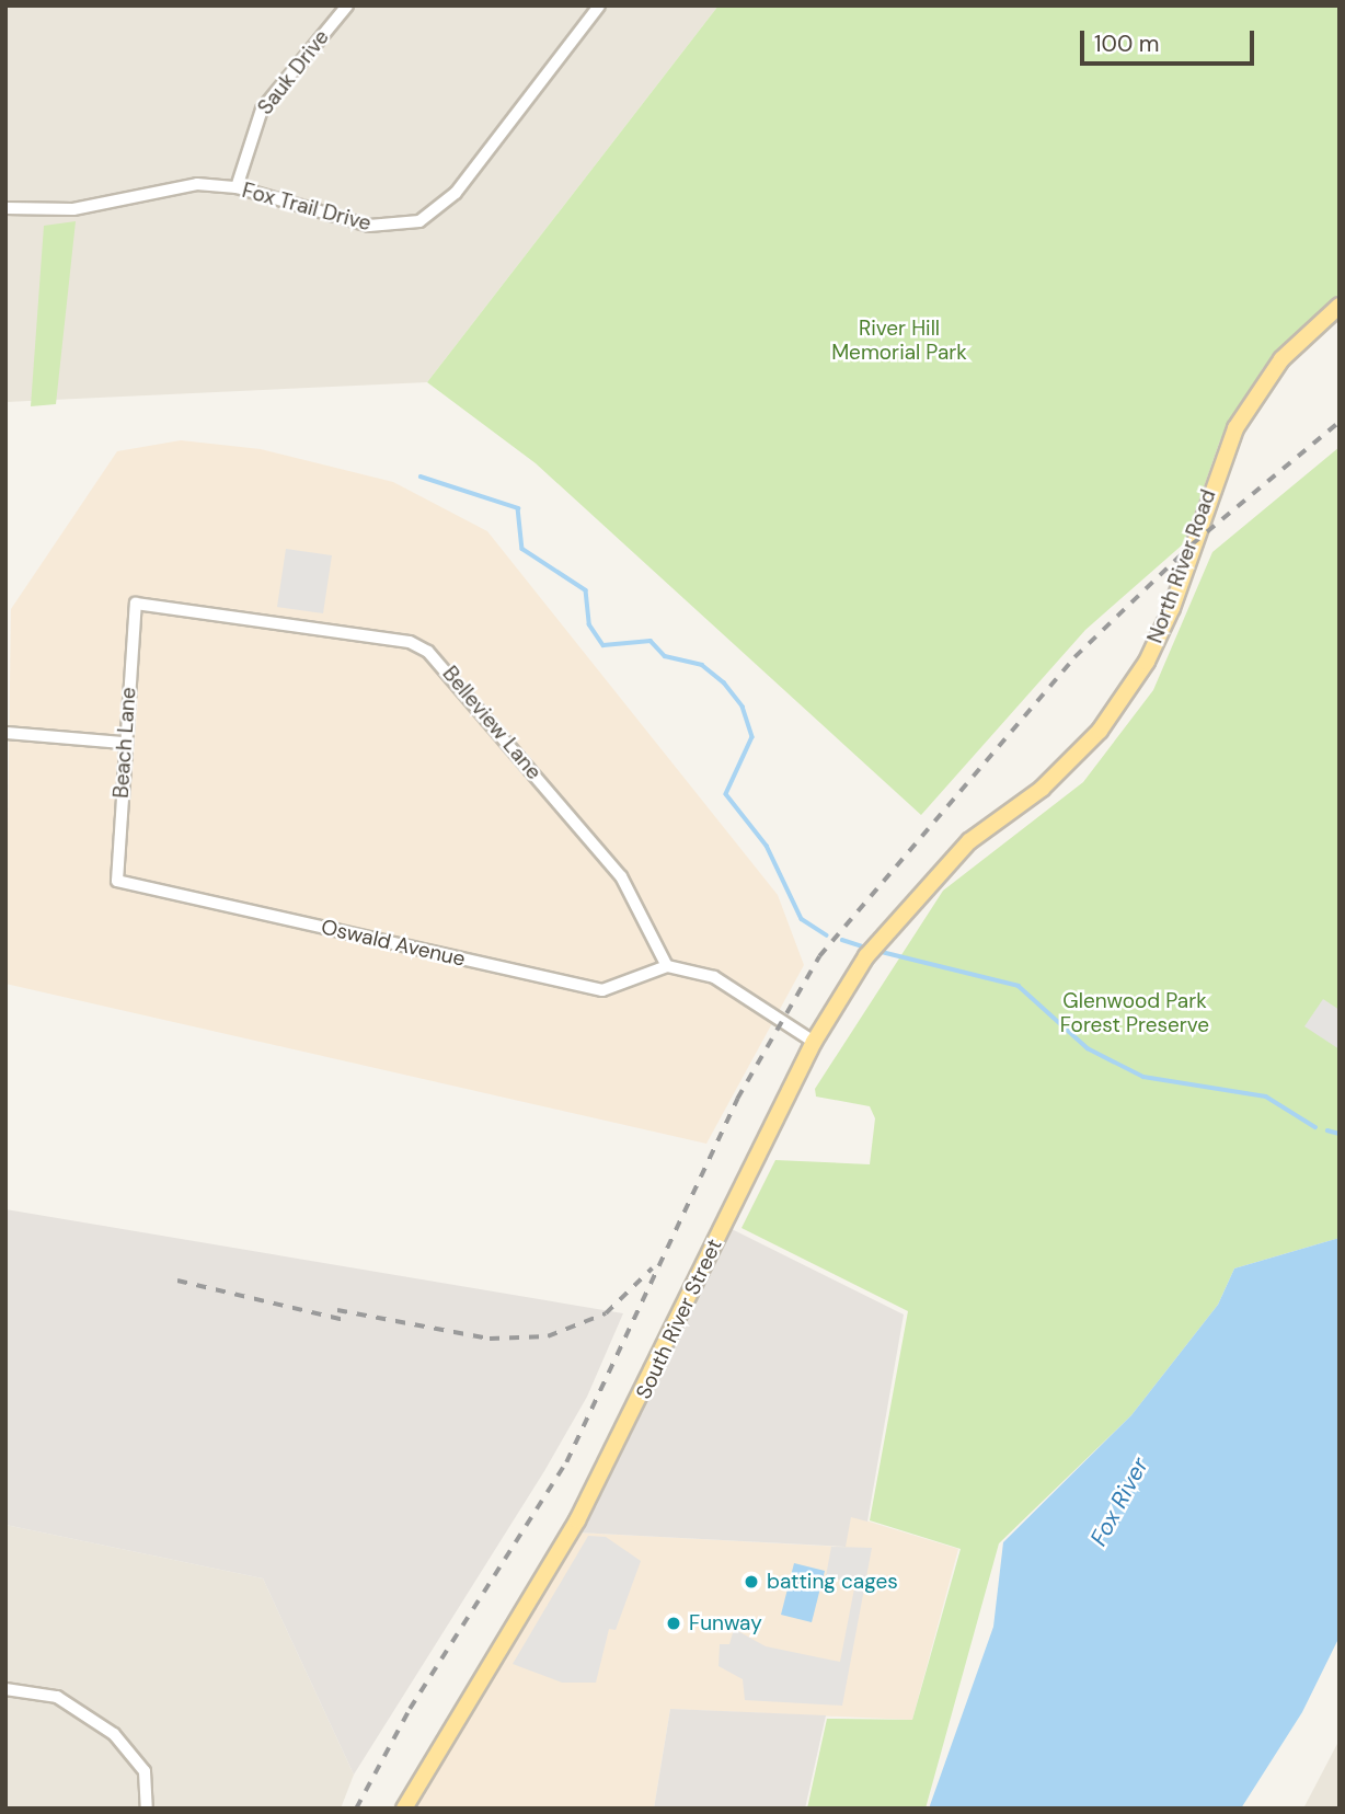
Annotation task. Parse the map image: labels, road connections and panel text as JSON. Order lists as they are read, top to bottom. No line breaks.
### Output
{"streets":{"main road":["North River Road","South River Street"],"street":["Sauk Drive","Fox Trail Drive","Belleview Lane","Beach Lane","Oswald Avenue"]},"crossings":[["Sauk Drive","Fox Trail Drive"],["North River Road","South River Street"],["Belleview Lane","Beach Lane"],["Belleview Lane","Oswald Avenue"],["Beach Lane","Oswald Avenue"]],"water":["Fox River"],"parks":["River Hill Memorial Park","Glenwood Park Forest Preserve"],"places":["batting cages","Funway"],"scale_bar":"100 m"}
